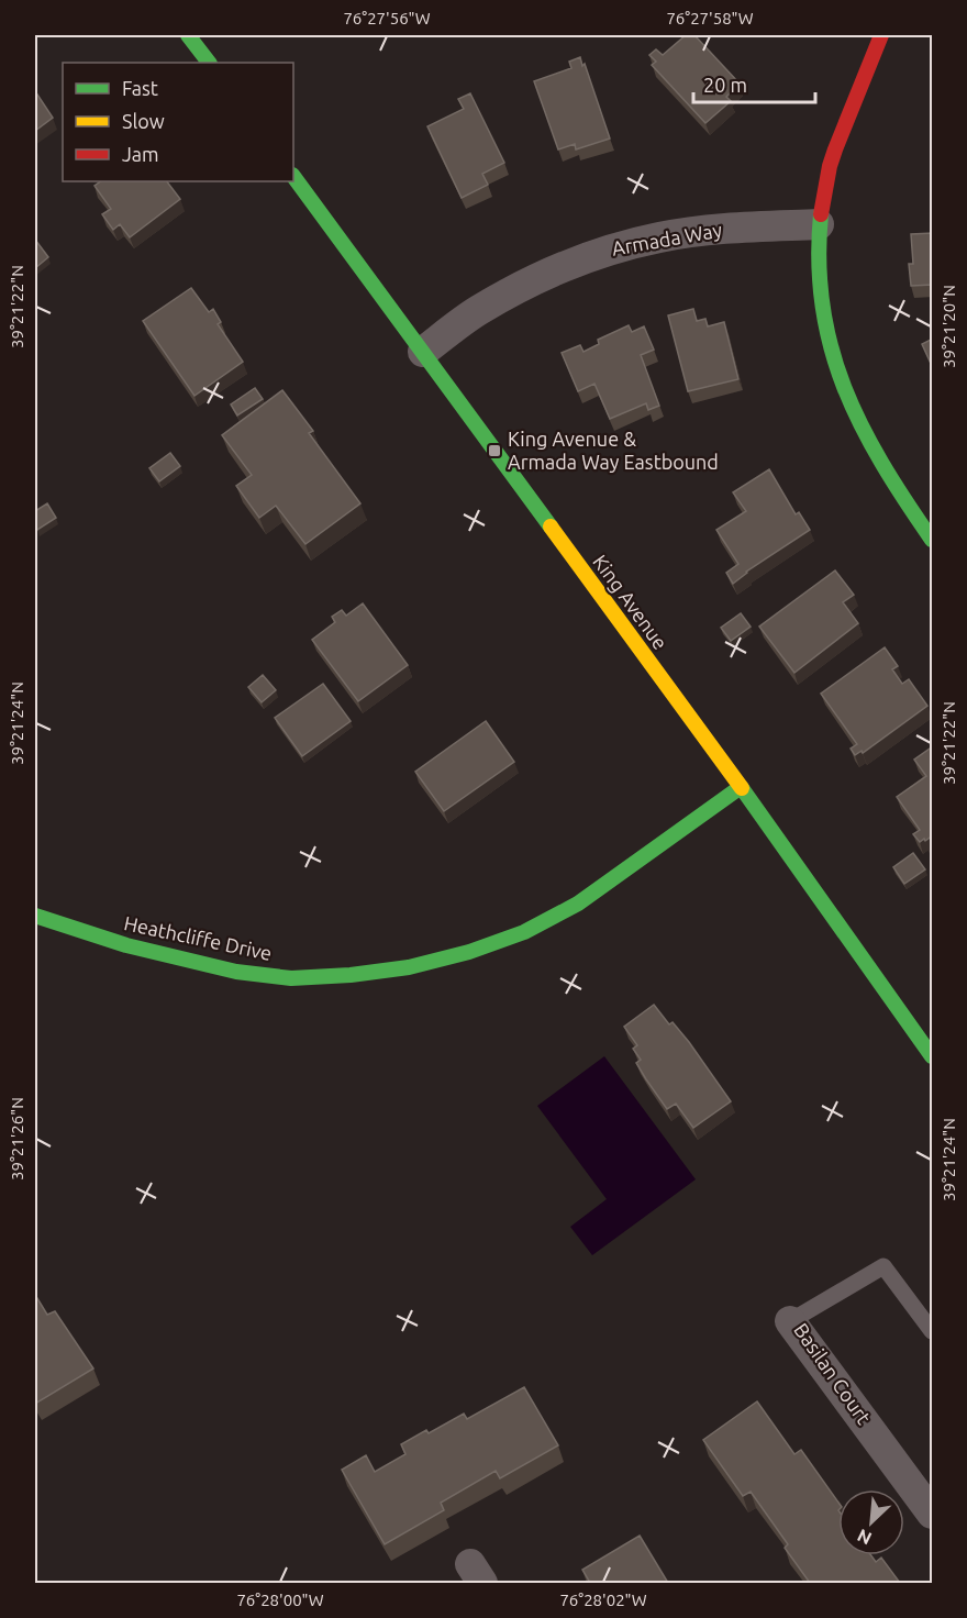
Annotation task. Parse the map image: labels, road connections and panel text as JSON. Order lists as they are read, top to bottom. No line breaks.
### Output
{"streets":{"street":["Armada Way","King Avenue","Heathcliffe Drive","Basilan Court"]},"crossings":[["Armada Way","King Avenue"],["King Avenue","Heathcliffe Drive"]],"places":{"transit":["King Avenue & Armada Way Eastbound"]},"legend":["Fast","Slow","Jam"],"scale_bar":"20 m","north":"bottom left","coordinates":["76°27'56\"W","76°27'58\"W","39°21'22\"N","39°21'20\"N","39°21'24\"N","39°21'26\"N","76°28'00\"W","76°28'02\"W"]}
